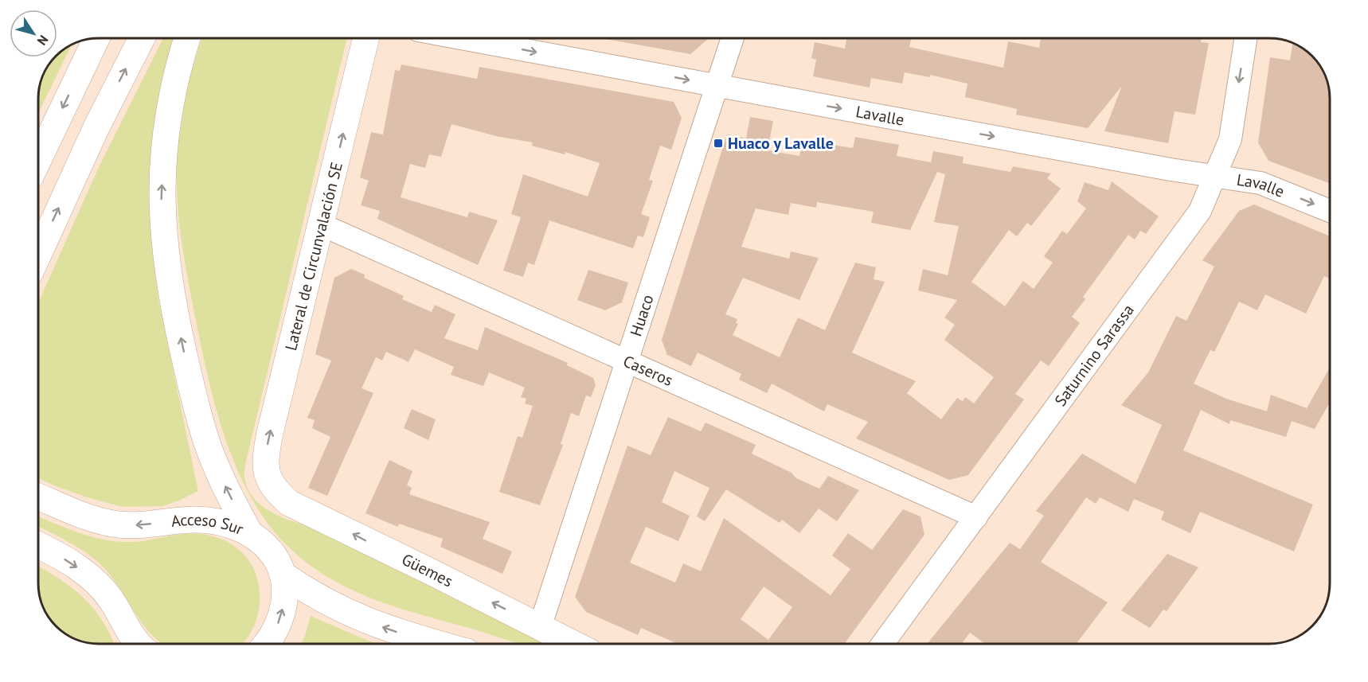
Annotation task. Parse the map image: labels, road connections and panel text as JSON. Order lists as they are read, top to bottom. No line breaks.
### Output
{"streets":{"main road":["Lateral de Circunvalación SE","Acceso Sur","Güemes"],"street":["Lavalle","Huaco","Saturnino Sarassa","Caseros"]},"crossings":[["Lavalle","Huaco"],["Lavalle","Saturnino Sarassa"],["Lateral de Circunvalación SE","Caseros"],["Lateral de Circunvalación SE","Güemes"],["Huaco","Caseros"],["Huaco","Güemes"],["Saturnino Sarassa","Caseros"]],"one_way":["Lavalle"],"places":{"transit":["Huaco y Lavalle"]},"north":"bottom right"}
